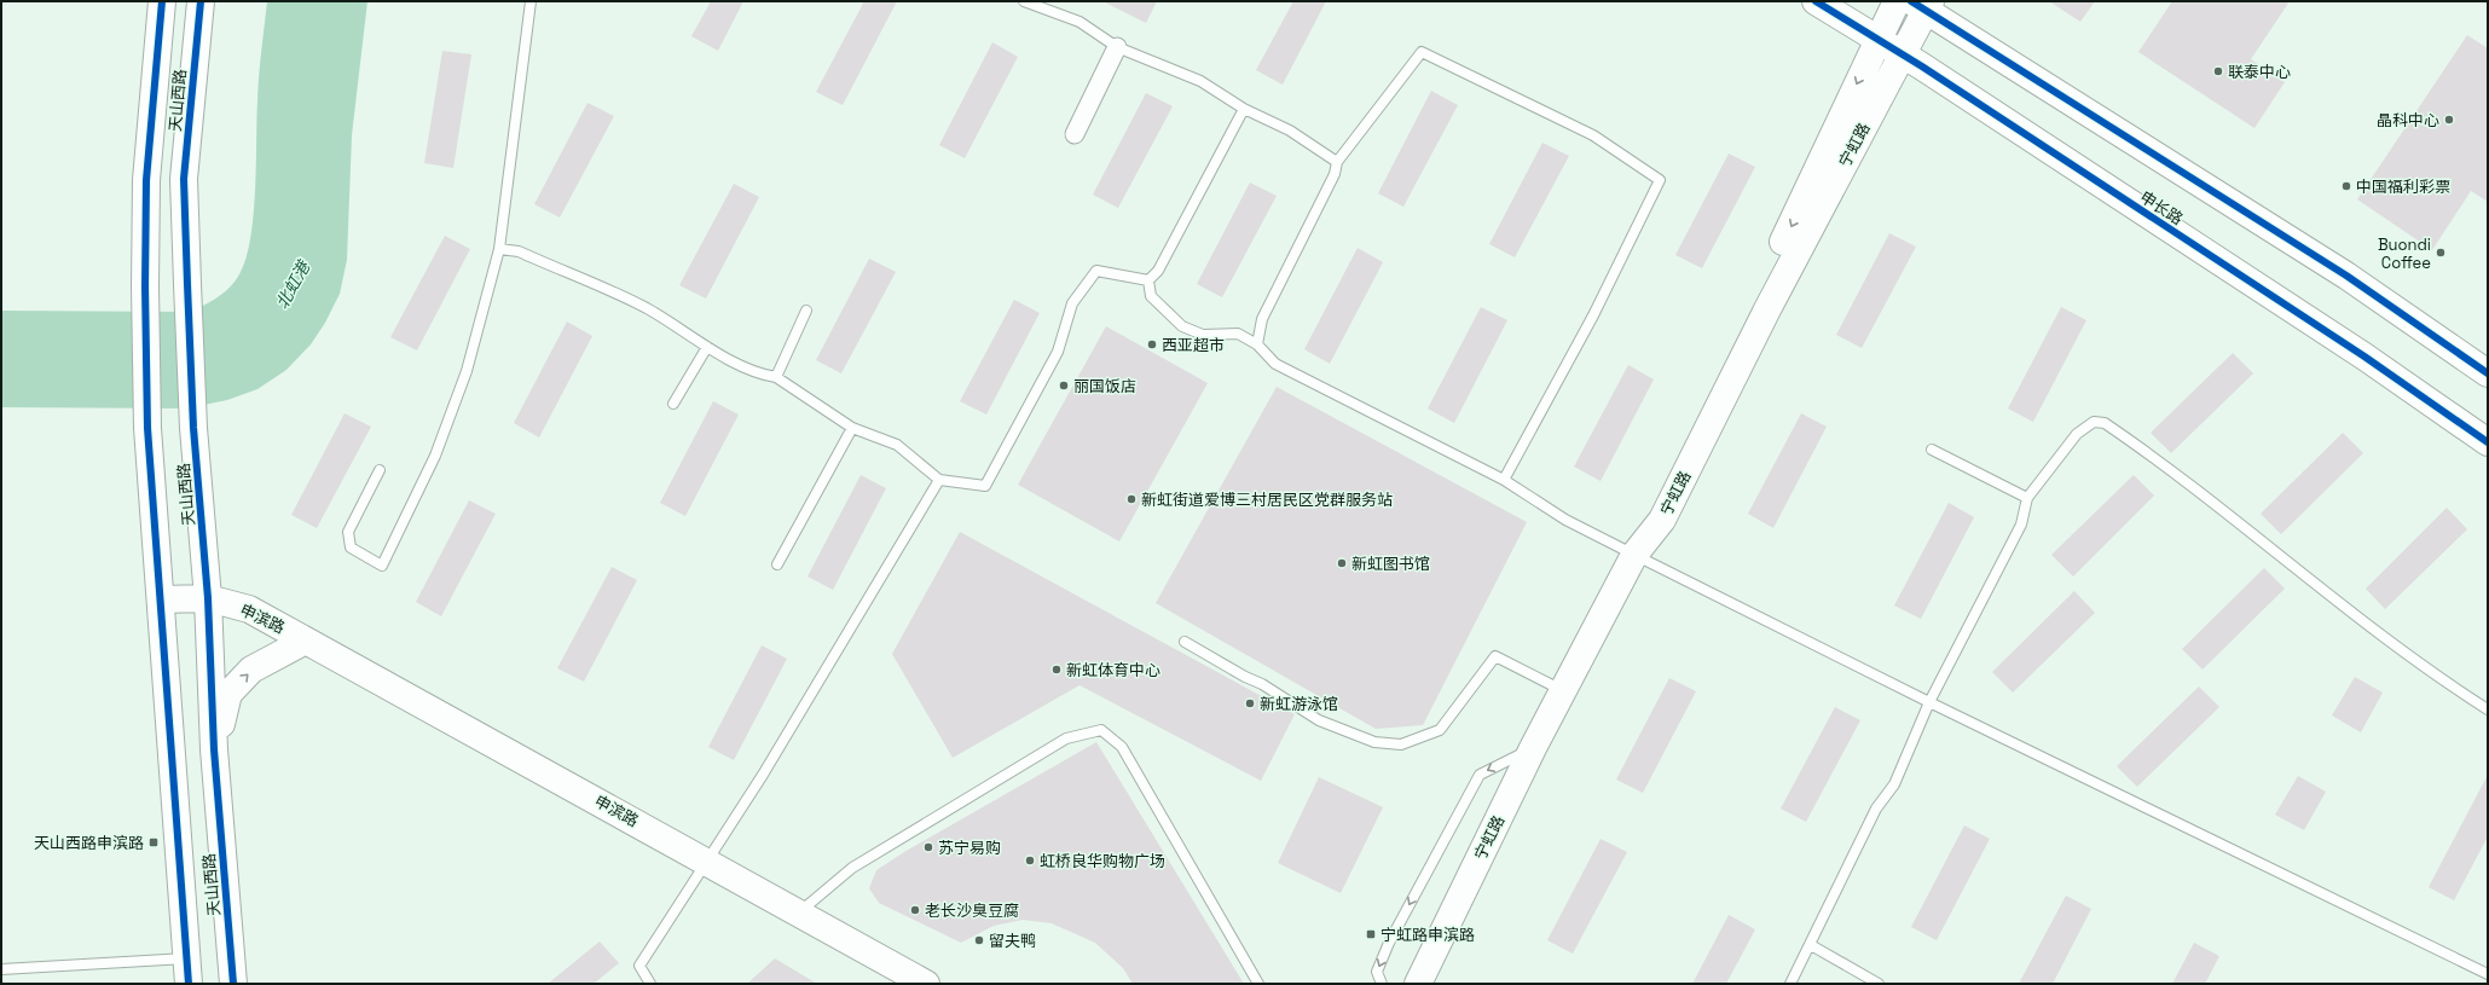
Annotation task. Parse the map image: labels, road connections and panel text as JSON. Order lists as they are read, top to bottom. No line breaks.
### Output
{"streets":{"main road":["天山西路","宁虹路","申长路","申滨路"]},"crossings":[["天山西路","申滨路"],["宁虹路","申长路"]],"water":["北虹港"],"places":{"other":["联泰中心","晶科中心","中国福利彩票","Buondi Coffee","西亚超市","丽国饭店","新虹街道爱博三村居民区党群服务站","新虹图书馆","新虹体育中心","新虹游泳馆","苏宁易购","虹桥良华购物广场","老长沙臭豆腐","留夫鸭"],"transit":["天山西路申滨路","宁虹路申滨路"]}}
